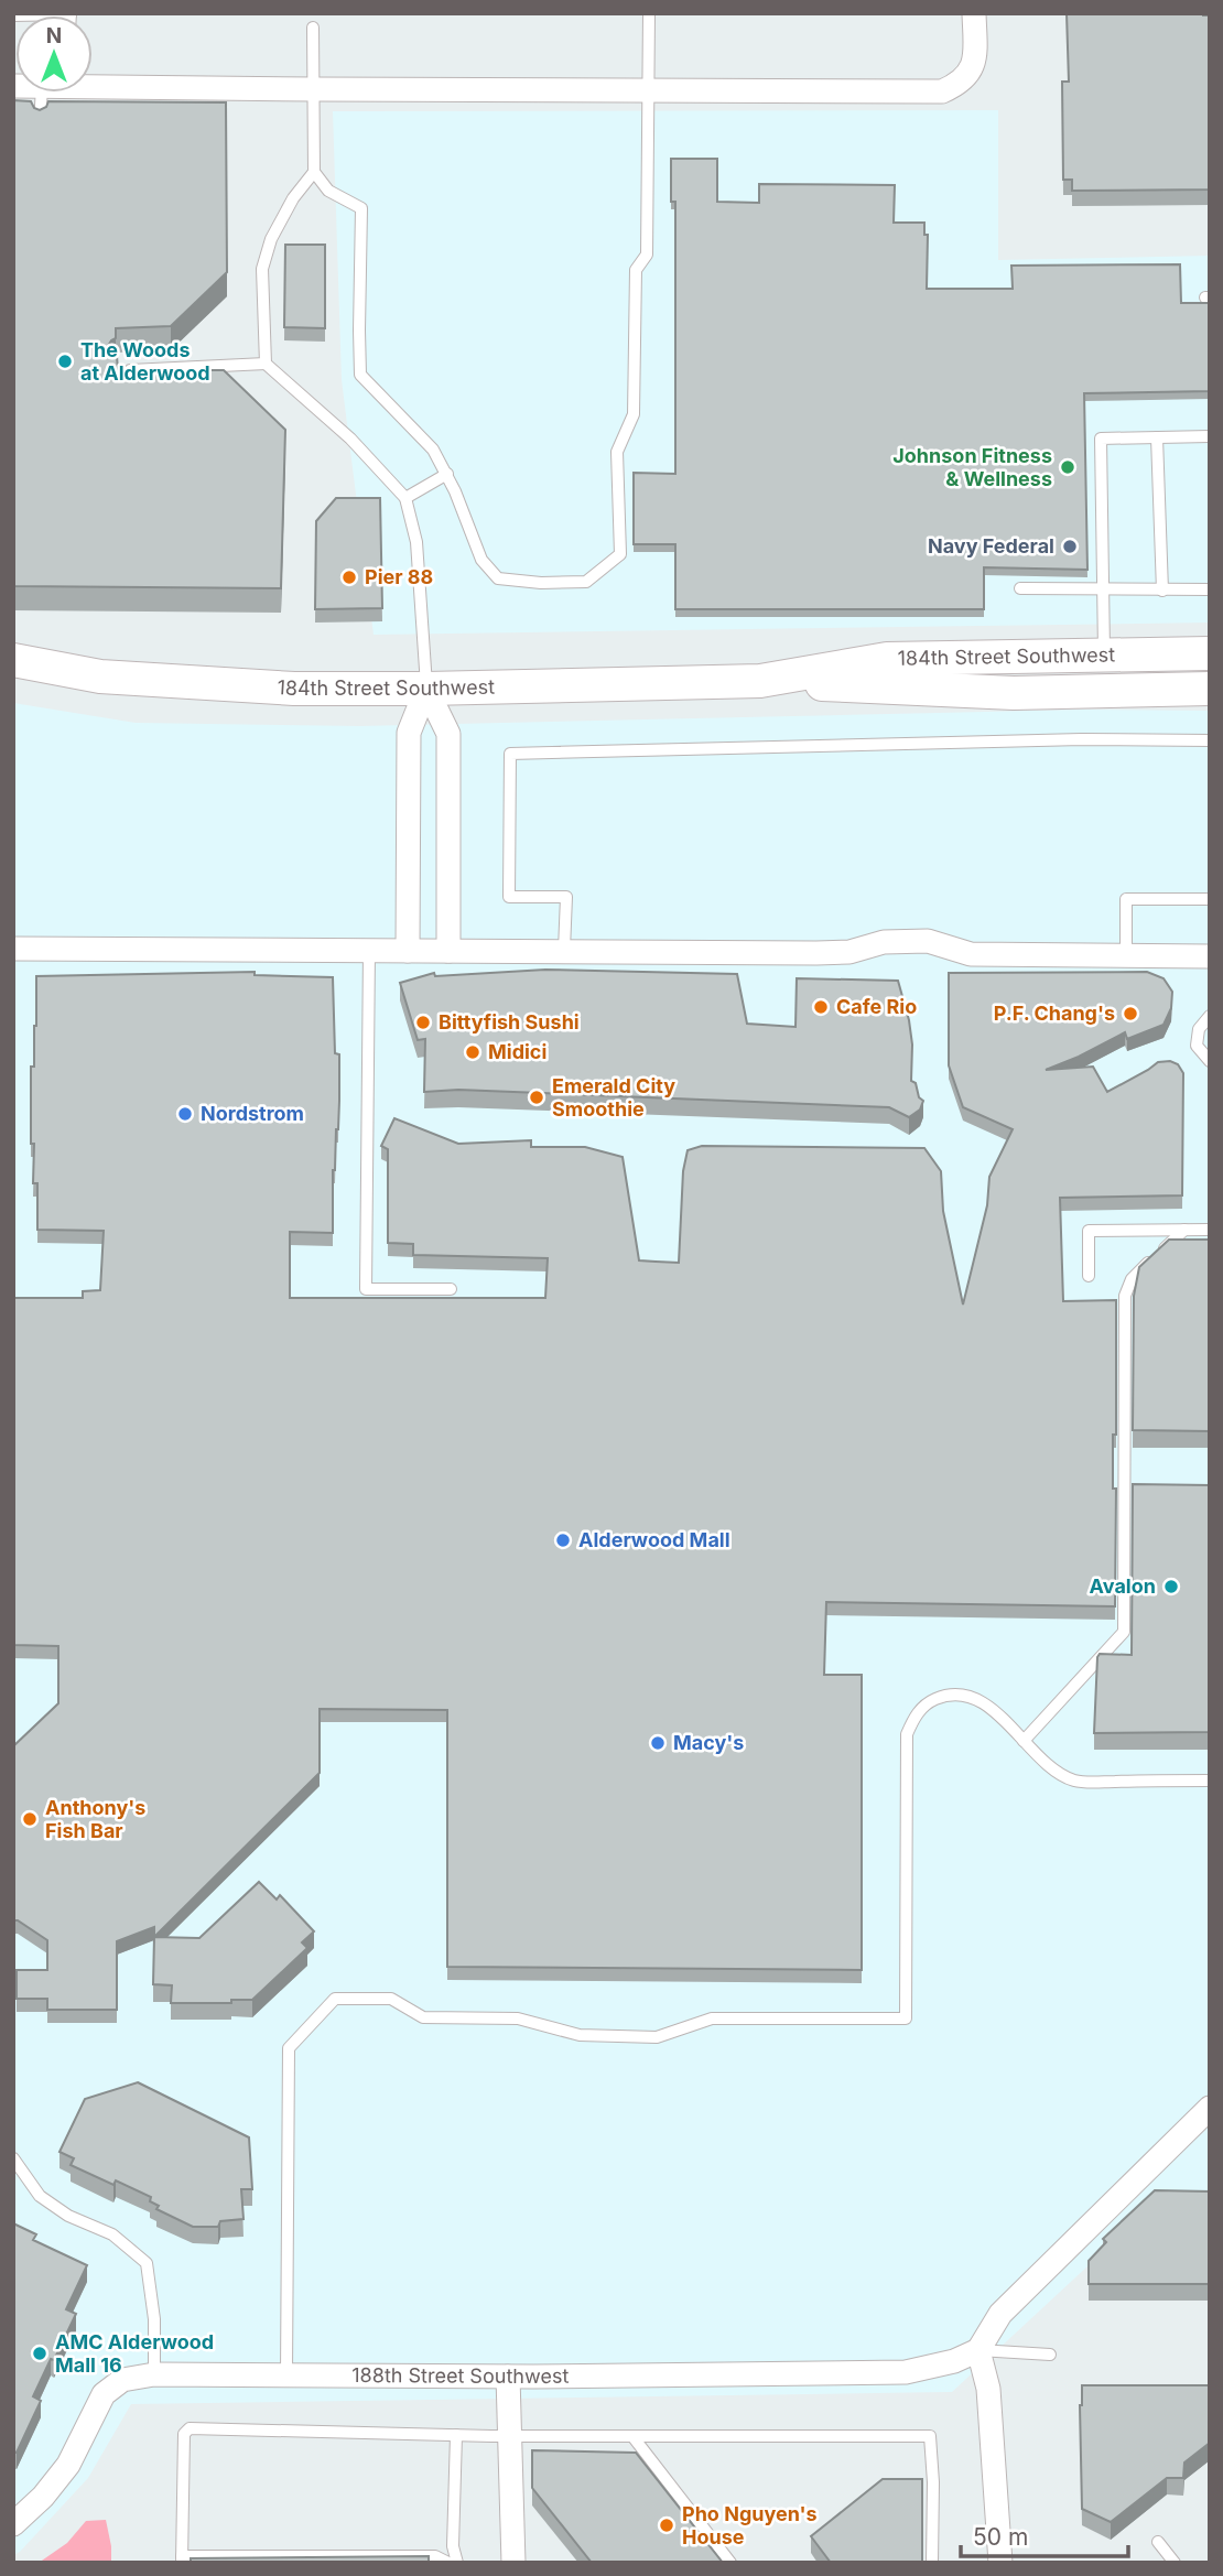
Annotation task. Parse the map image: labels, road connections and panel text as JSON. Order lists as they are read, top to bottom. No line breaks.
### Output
{"streets":{"main road":["184th Street Southwest"],"street":["188th Street Southwest"]},"places":["The Woods at Alderwood","Johnson Fitness & Wellness","Navy Federal","Pier 88","Cafe Rio","P.F. Chang's","Bittyfish Sushi","Midici","Emerald City Smoothie","Nordstrom","Alderwood Mall","Avalon","Macy's","Anthony's Fish Bar","AMC Alderwood Mall 16","Pho Nguyen's House"],"scale_bar":"50 m","north":"top"}
